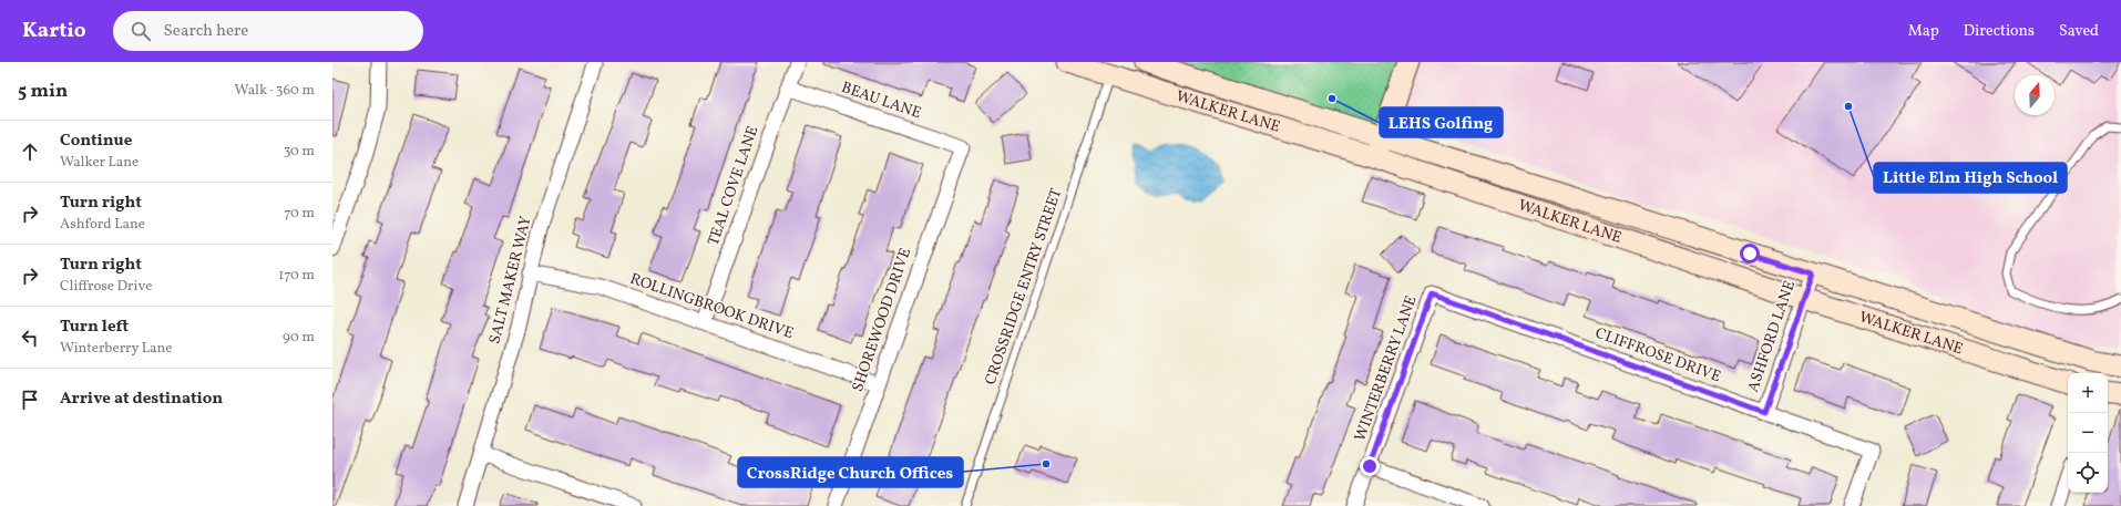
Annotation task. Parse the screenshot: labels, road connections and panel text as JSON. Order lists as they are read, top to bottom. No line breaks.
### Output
{"streets":{"street":["BEAU LANE","WALKER LANE","TEAL COVE LANE","SALT MAKER WAY","ROLLINGBROOK DRIVE","SHOREWOOD DRIVE","ASHFORD LANE","CLIFFROSE DRIVE","WINTERBERRY LANE"],"lane":["CROSSRIDGE ENTRY STREET"]},"crossings":[["BEAU LANE","TEAL COVE LANE"],["BEAU LANE","SHOREWOOD DRIVE"],["WALKER LANE","CROSSRIDGE ENTRY STREET"],["WALKER LANE","ASHFORD LANE"],["TEAL COVE LANE","ROLLINGBROOK DRIVE"],["SALT MAKER WAY","ROLLINGBROOK DRIVE"],["ROLLINGBROOK DRIVE","SHOREWOOD DRIVE"],["ASHFORD LANE","CLIFFROSE DRIVE"],["CLIFFROSE DRIVE","WINTERBERRY LANE"]],"places":["LEHS Golfing","Little Elm High School","CrossRidge Church Offices"],"north":"top","page":{"header":"Kartio","search":"Search here","nav":["Map","Directions","Saved"],"heading":["5 min","Walk · 360 m"],"list":[["Continue","Walker Lane","30 m"],["Turn right","Ashford Lane","70 m"],["Turn right","Cliffrose Drive","170 m"],["Turn left","Winterberry Lane","90 m"],"Arrive at destination"],"map_buttons":["+","−"]}}
